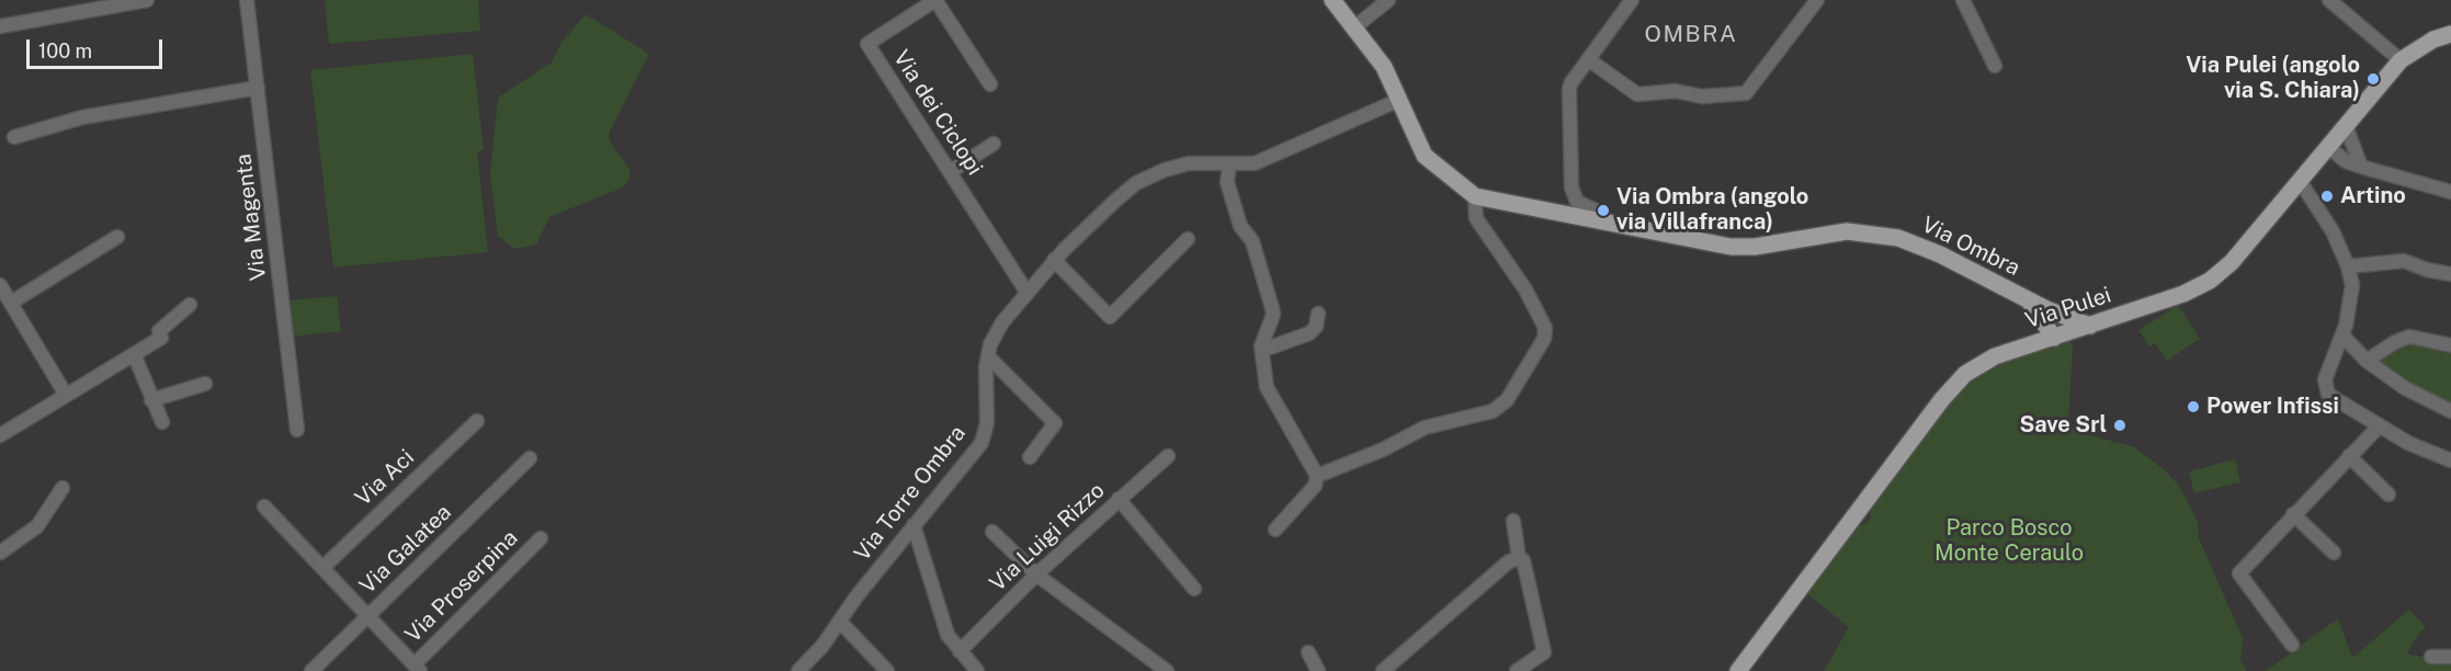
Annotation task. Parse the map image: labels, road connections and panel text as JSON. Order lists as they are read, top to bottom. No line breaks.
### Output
{"streets":{"main road":["Via Ombra","Via Pulei"],"street":["Via dei Ciclopi","Via Magenta","Via Aci","Via Torre Ombra","Via Luigi Rizzo","Via Galatea","Via Proserpina"]},"crossings":[["Via dei Ciclopi","Via Torre Ombra"],["Via Ombra","Via Torre Ombra"]],"districts":["OMBRA"],"parks":["Parco Bosco Monte Ceraulo"],"places":["Via Pulei (angolo via S. Chiara)","Artino","Via Ombra (angolo via Villafranca)","Power Infissi","Save Srl"],"scale_bar":"100 m"}
